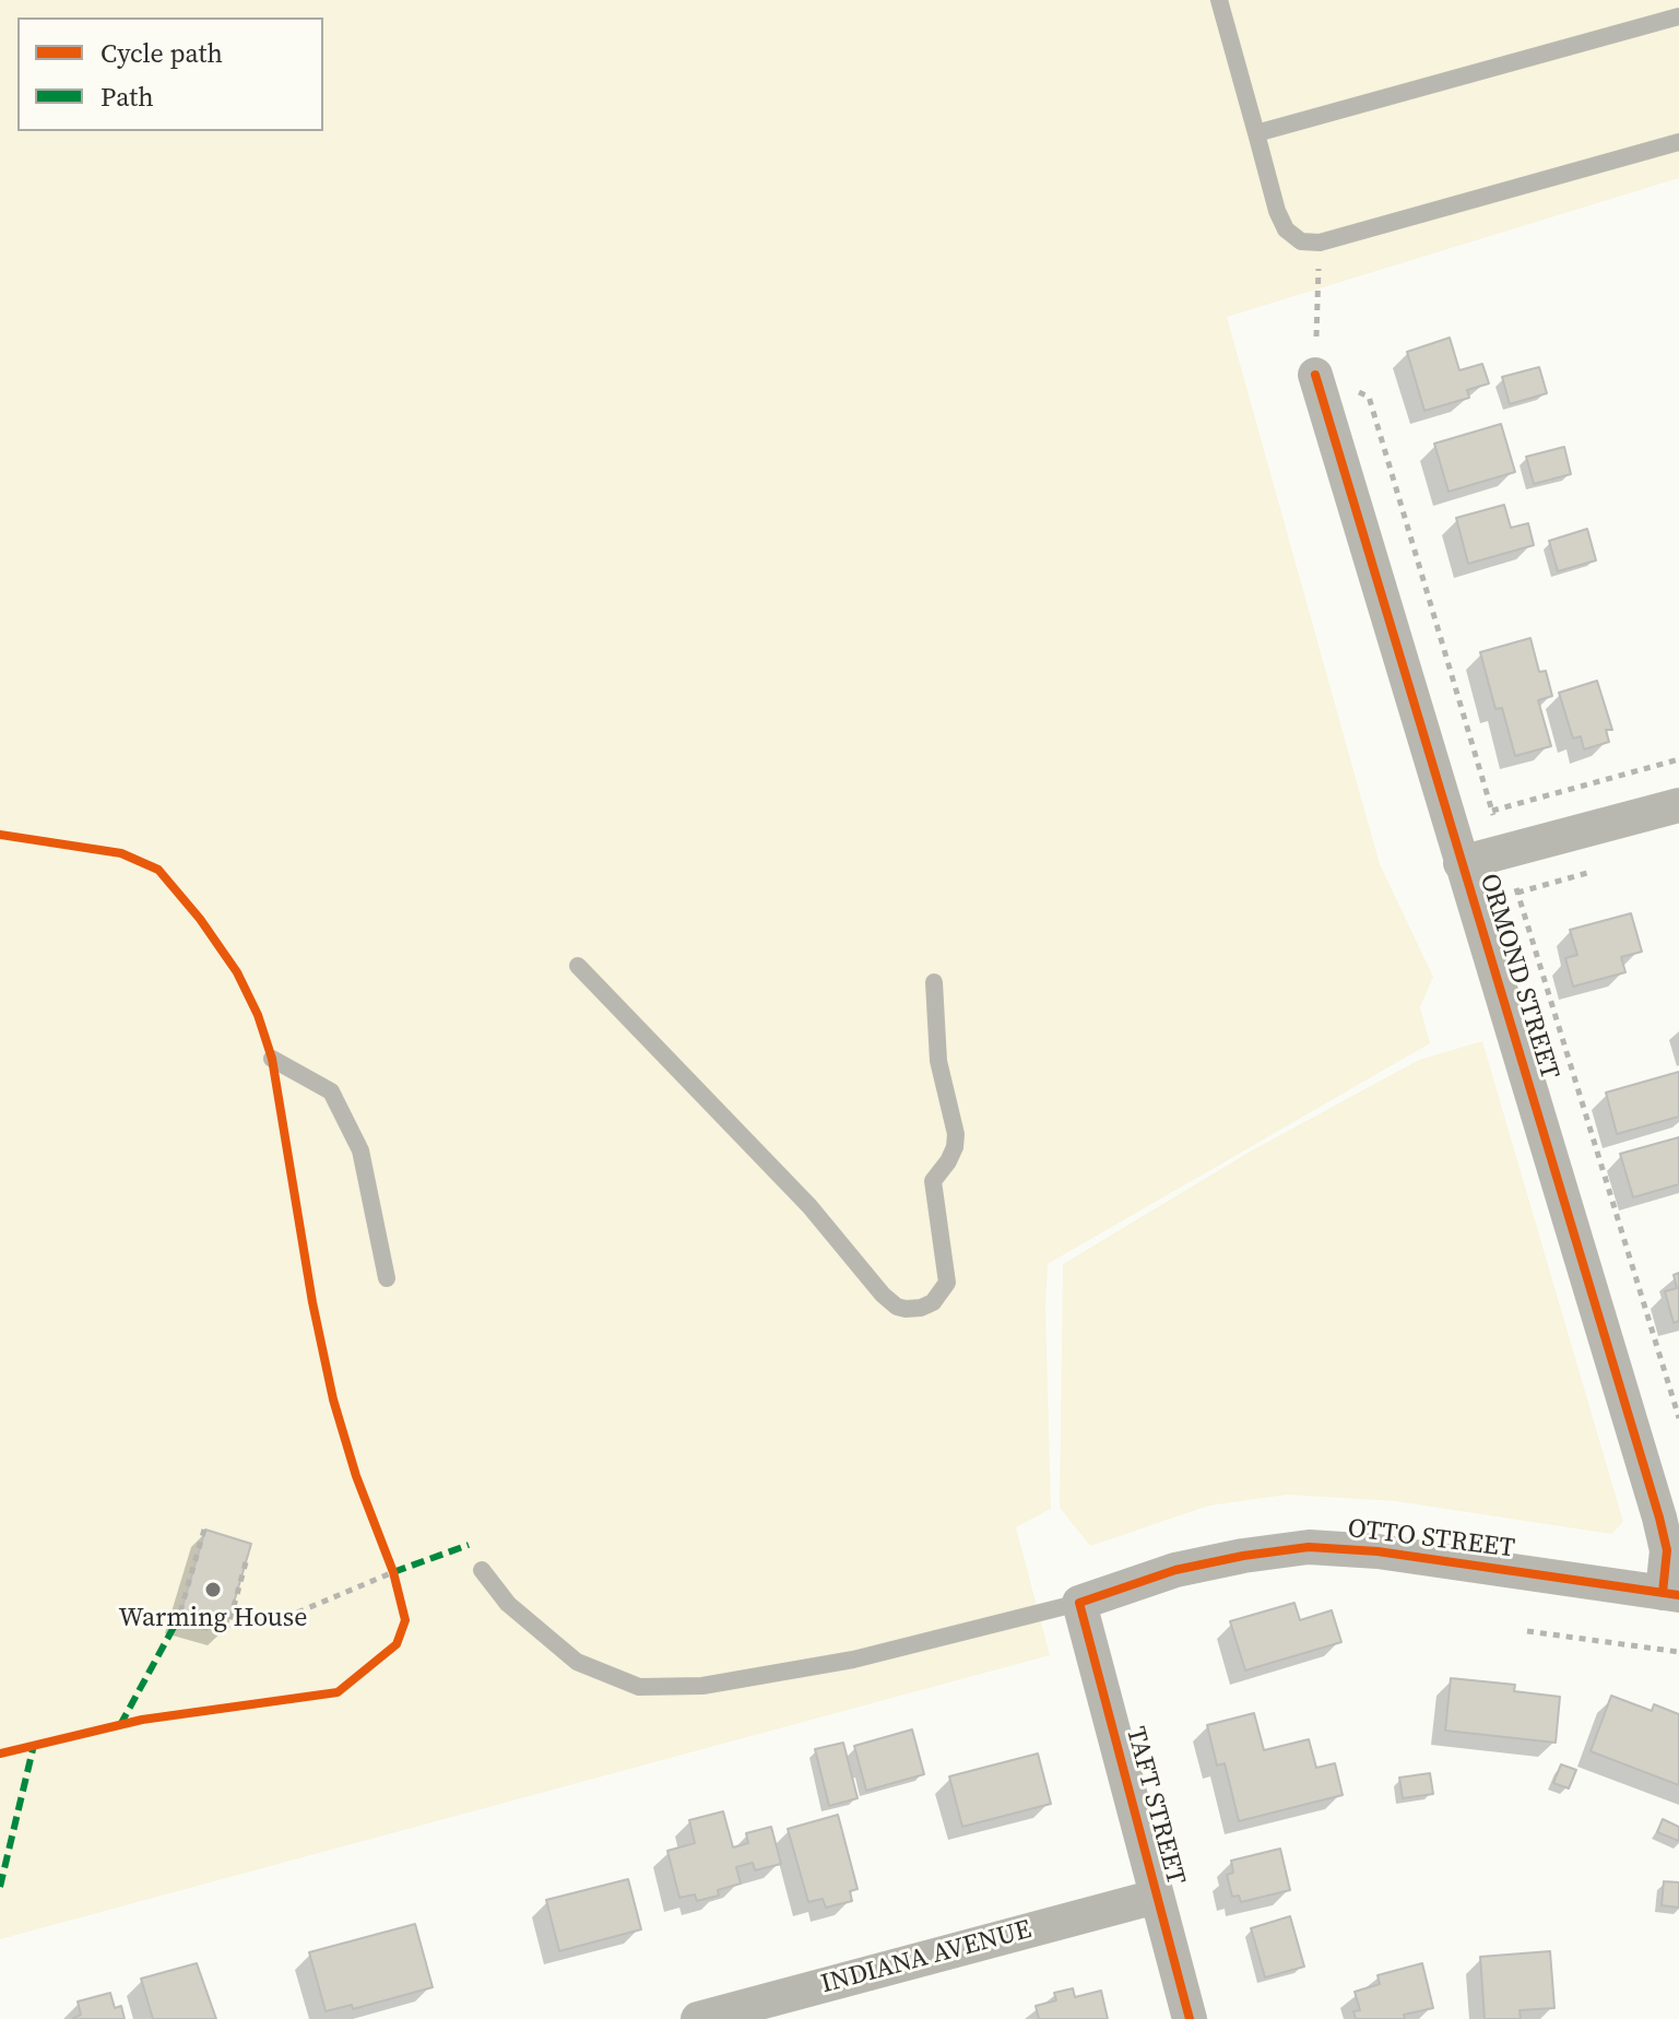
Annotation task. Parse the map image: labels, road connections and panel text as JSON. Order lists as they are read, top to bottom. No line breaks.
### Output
{"streets":{"street":["ORMOND STREET","OTTO STREET","TAFT STREET","INDIANA AVENUE"]},"crossings":[["ORMOND STREET","OTTO STREET"],["OTTO STREET","TAFT STREET"],["TAFT STREET","INDIANA AVENUE"]],"places":["Warming House"],"legend":["Cycle path","Path"]}
